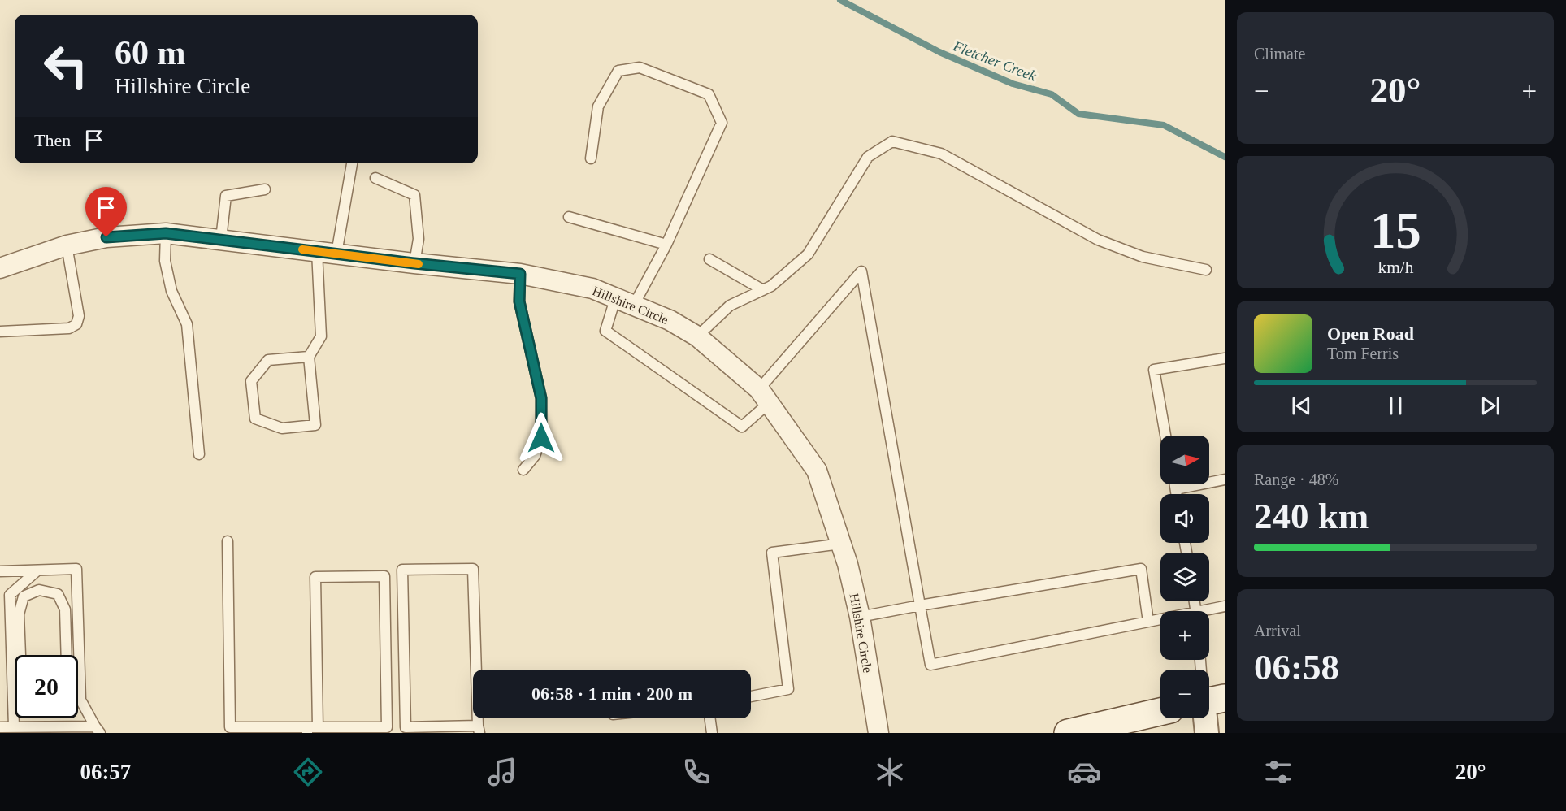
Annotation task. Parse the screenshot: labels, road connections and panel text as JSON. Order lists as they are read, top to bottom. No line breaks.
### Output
{"streets":{"street":["Hillshire Circle"]},"water":["Fletcher Creek"],"north":"right","page":{"tile":["Climate",["Range · 48%","240 km"],["Arrival","06:58"]],"turn":["60 m","Hillshire Circle"],"heat":["−","20°","+"],"then":"Then","song":["Open Road","Tom Ferris"],"map_buttons":["+","−"],"limit":"20","trip":"06:58 · 1 min · 200 m","tabs":["06:57","20°"],"gauge":["15","km/h"]}}
